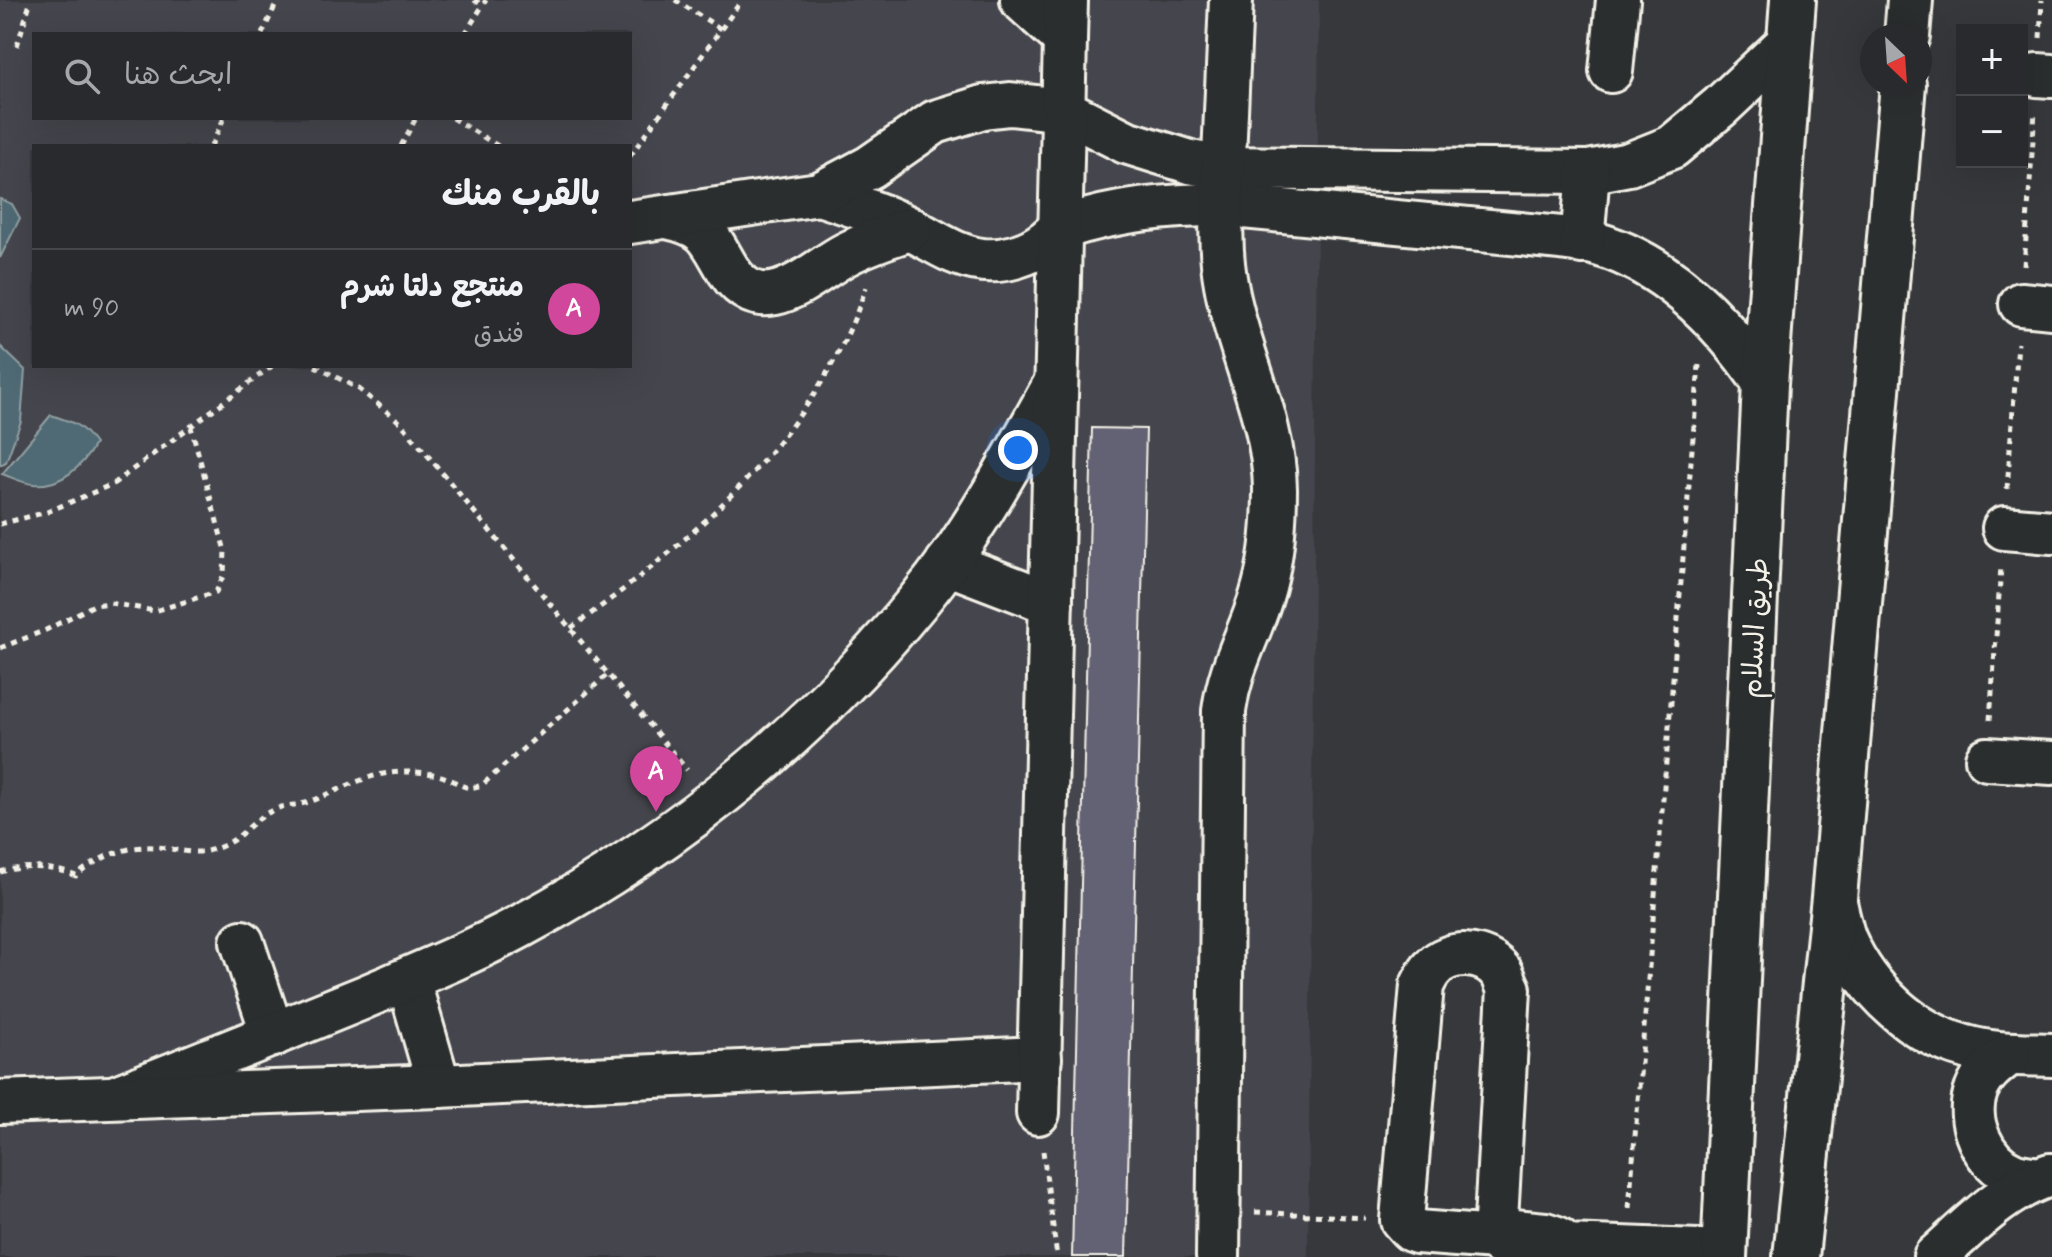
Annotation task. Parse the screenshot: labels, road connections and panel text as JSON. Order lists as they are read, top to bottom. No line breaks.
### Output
{"streets":{"main road":["طريق السلام"]},"north":"bottom right","page":{"map_buttons":["+","−"],"search":"ابحث هنا","heading":"بالقرب منك","list":[{"mark":"A","name":"منتجع دلتا شرم","note":"فندق","value":"90 m"}],"pins":"A"}}
